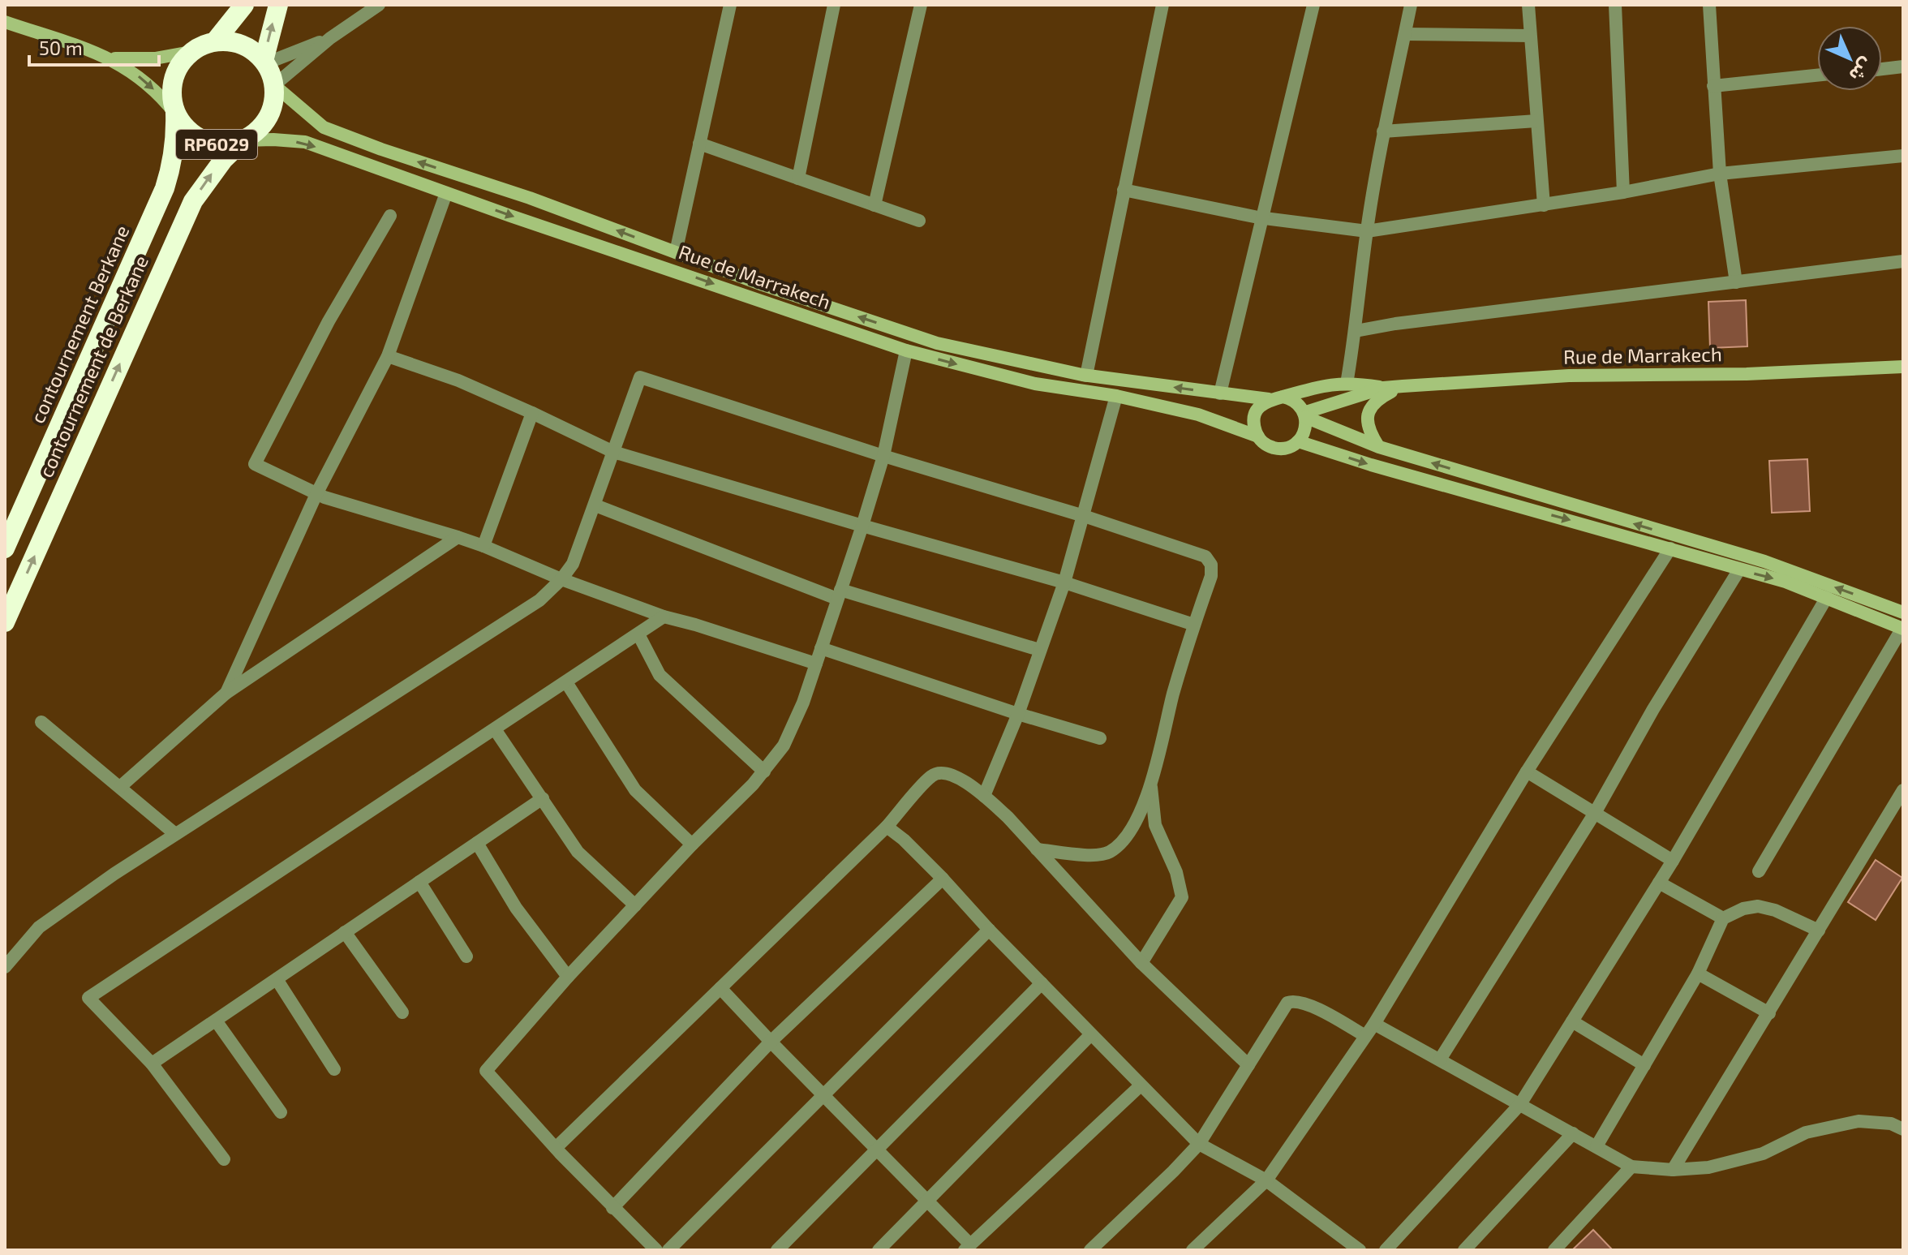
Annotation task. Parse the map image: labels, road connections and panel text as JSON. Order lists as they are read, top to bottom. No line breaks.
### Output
{"streets":{"highway":["RP6029","contournement Berkane","contournement de Berkane"],"main road":["Rue de Marrakech"]},"crossings":[["RP6029","Rue de Marrakech"],["RP6029","contournement Berkane"],["RP6029","contournement de Berkane"],["Rue de Marrakech","contournement Berkane"],["Rue de Marrakech","contournement de Berkane"],["contournement Berkane","contournement de Berkane"]],"one_way":["contournement de Berkane"],"scale_bar":"50 m","north":"bottom right"}
